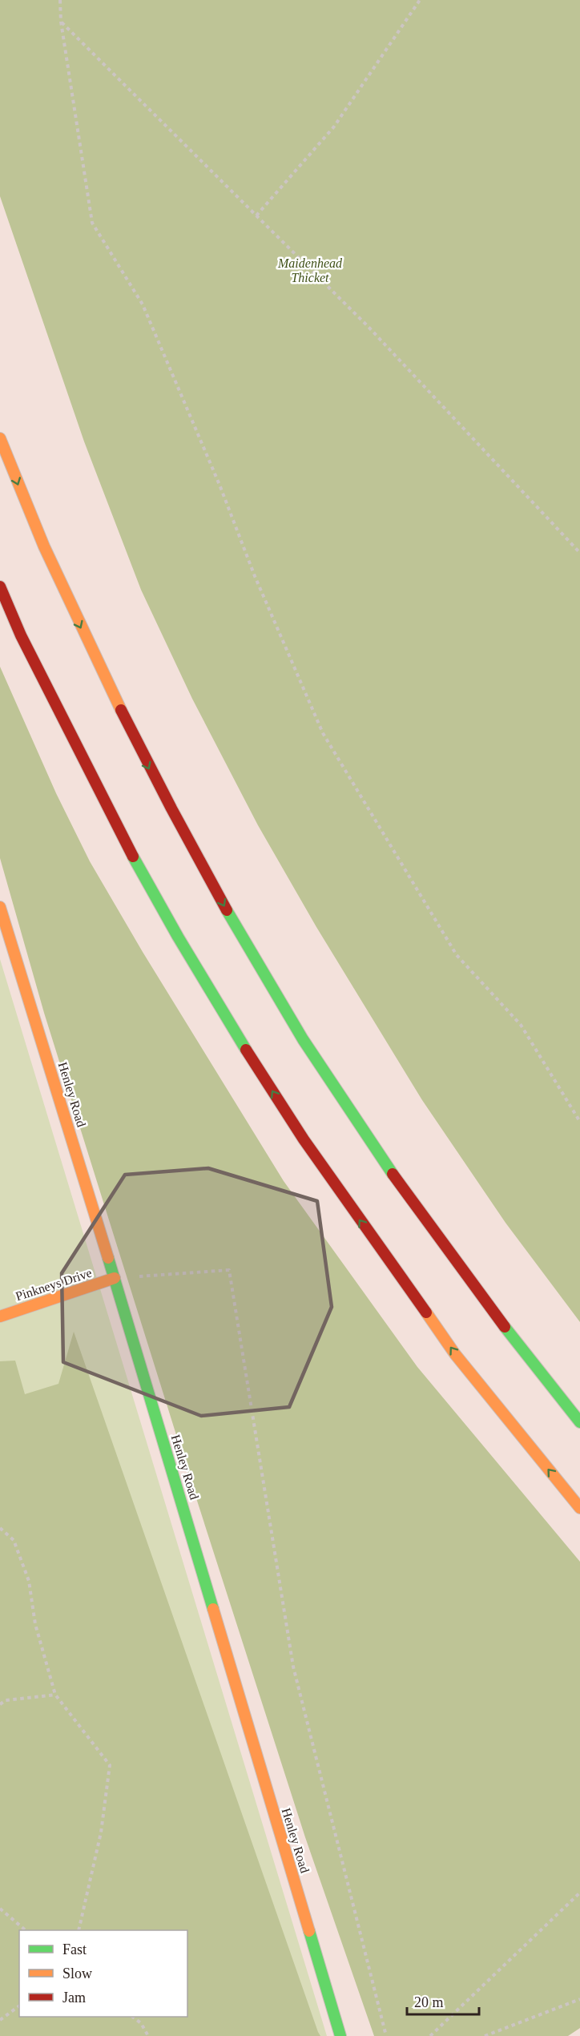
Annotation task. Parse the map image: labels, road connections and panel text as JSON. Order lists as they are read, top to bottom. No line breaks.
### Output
{"streets":{"main road":["Henley Road","Pinkneys Drive"]},"crossings":[["Henley Road","Pinkneys Drive"]],"parks":["Maidenhead Thicket"],"legend":["Fast","Slow","Jam"],"scale_bar":"20 m"}
